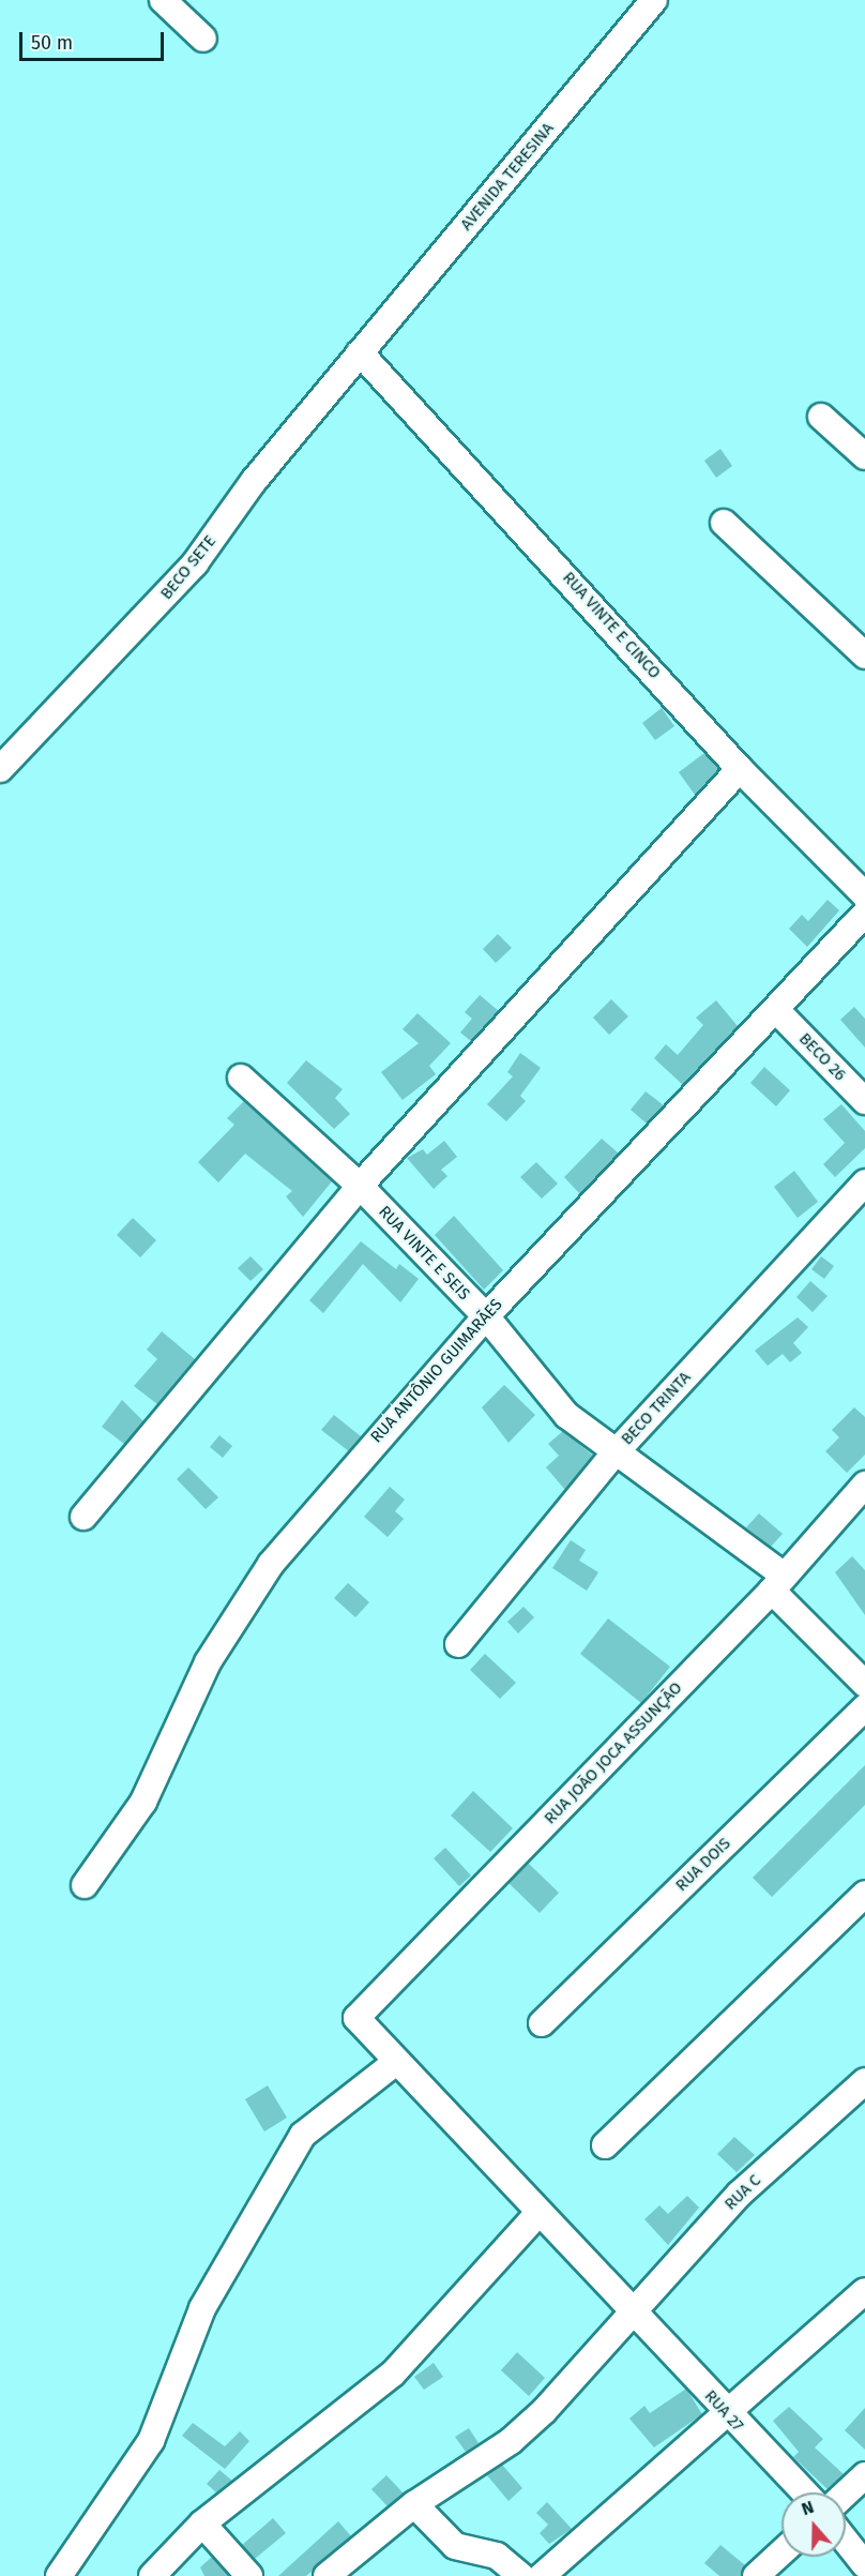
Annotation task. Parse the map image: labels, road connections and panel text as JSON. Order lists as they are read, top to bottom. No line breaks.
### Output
{"streets":{"street":["AVENIDA TERESINA","BECO SETE","RUA VINTE E CINCO","BECO 26","RUA VINTE E SEIS","RUA ANTÔNIO GUIMARÃES","BECO TRINTA","RUA JOÃO JOCA ASSUNÇÃO","RUA DOIS","RUA C","RUA 27"]},"crossings":[["AVENIDA TERESINA","BECO SETE"],["AVENIDA TERESINA","RUA VINTE E CINCO"],["BECO SETE","RUA VINTE E CINCO"],["BECO 26","RUA ANTÔNIO GUIMARÃES"],["RUA VINTE E SEIS","RUA ANTÔNIO GUIMARÃES"],["RUA VINTE E SEIS","BECO TRINTA"],["RUA VINTE E SEIS","RUA JOÃO JOCA ASSUNÇÃO"],["RUA JOÃO JOCA ASSUNÇÃO","RUA 27"],["RUA C","RUA 27"]],"scale_bar":"50 m","north":"top"}
